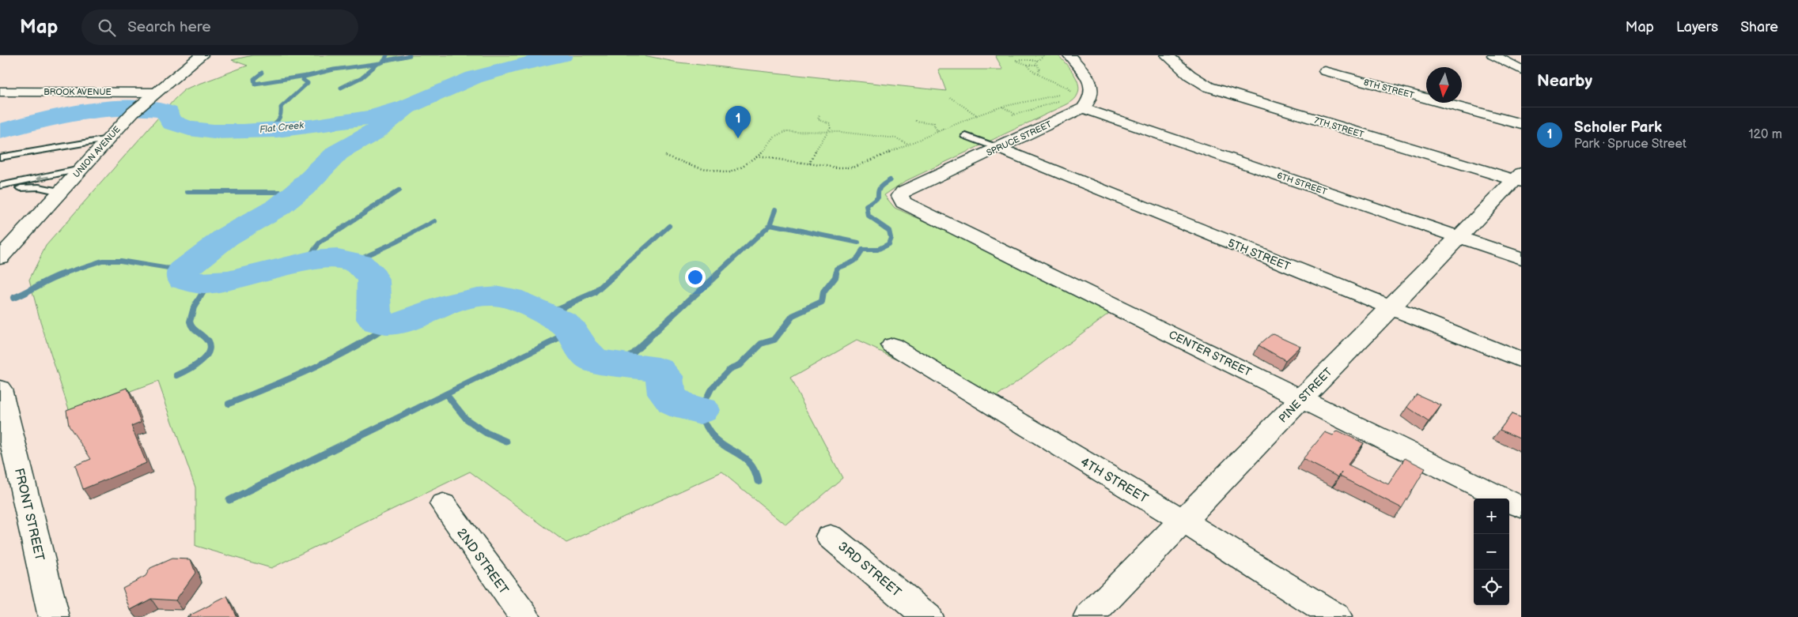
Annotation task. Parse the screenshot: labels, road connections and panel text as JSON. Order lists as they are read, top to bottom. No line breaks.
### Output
{"streets":{"street":["8TH STREET","BROOK AVENUE","7TH STREET","SPRUCE STREET","UNION AVENUE","6TH STREET","5TH STREET","CENTER STREET","PINE STREET","4TH STREET","FRONT STREET","2ND STREET","3RD STREET"]},"crossings":[["BROOK AVENUE","UNION AVENUE"],["7TH STREET","PINE STREET"],["SPRUCE STREET","6TH STREET"],["SPRUCE STREET","5TH STREET"],["SPRUCE STREET","CENTER STREET"],["6TH STREET","PINE STREET"],["5TH STREET","PINE STREET"],["CENTER STREET","PINE STREET"],["PINE STREET","4TH STREET"]],"water":["Flat Creek"],"north":"bottom","page":{"header":"Map","search":"Search here","nav":["Map","Layers","Share"],"heading":"Nearby","pins":"1","list":[{"mark":"1","name":"Scholer Park","note":"Park · Spruce Street","value":"120 m"}],"map_buttons":["+","−"]}}
